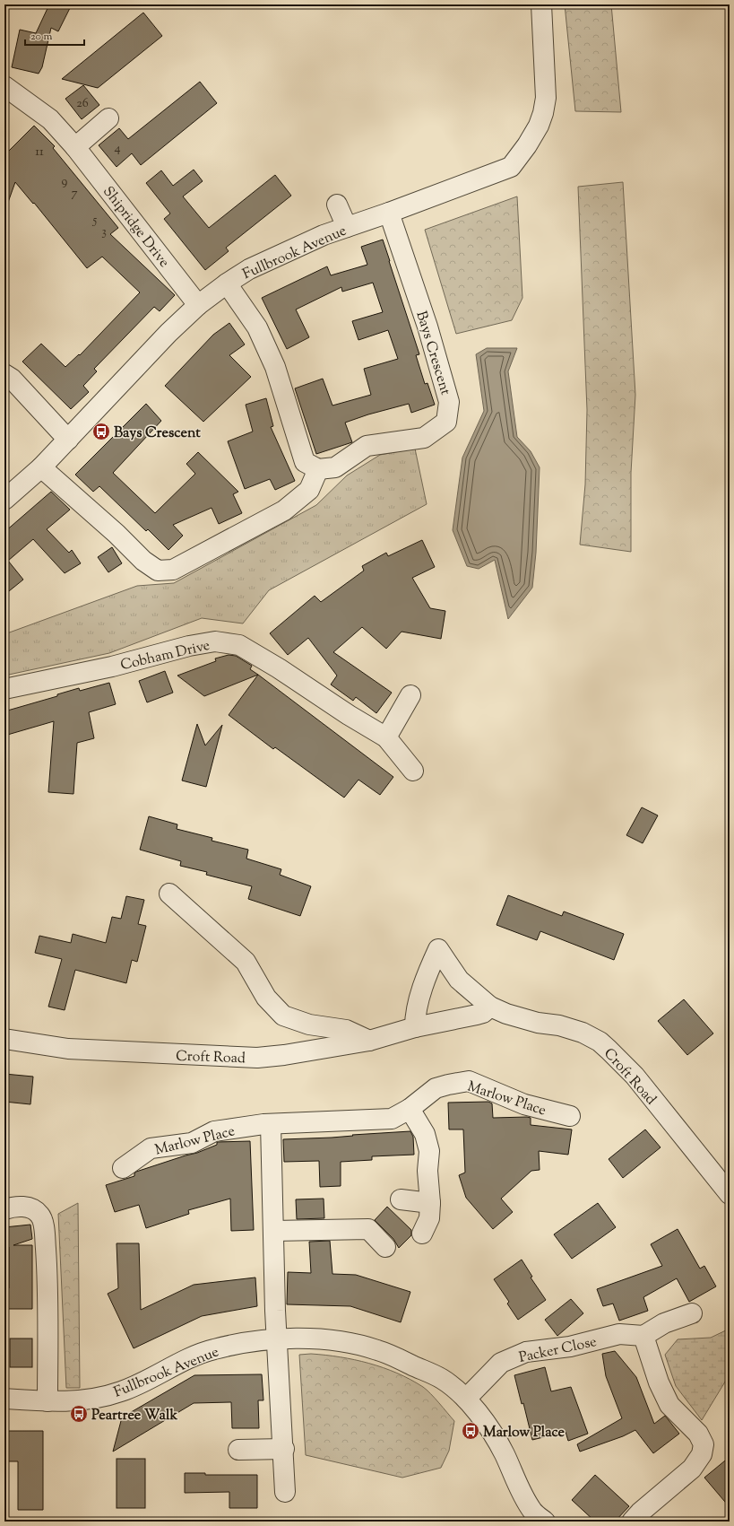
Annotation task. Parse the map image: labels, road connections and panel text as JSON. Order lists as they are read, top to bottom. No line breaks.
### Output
{"streets":{"street":["Shipridge Drive","Fullbrook Avenue","Bays Crescent","Cobham Drive","Croft Road","Marlow Place","Packer Close"]},"crossings":[["Shipridge Drive","Fullbrook Avenue"],["Fullbrook Avenue","Bays Crescent"],["Fullbrook Avenue","Packer Close"]],"places":{"bus stop":["Bays Crescent","Peartree Walk","Marlow Place"]},"house_numbers":["26","4","11","9","7","5","3"],"scale_bar":"20 m"}
